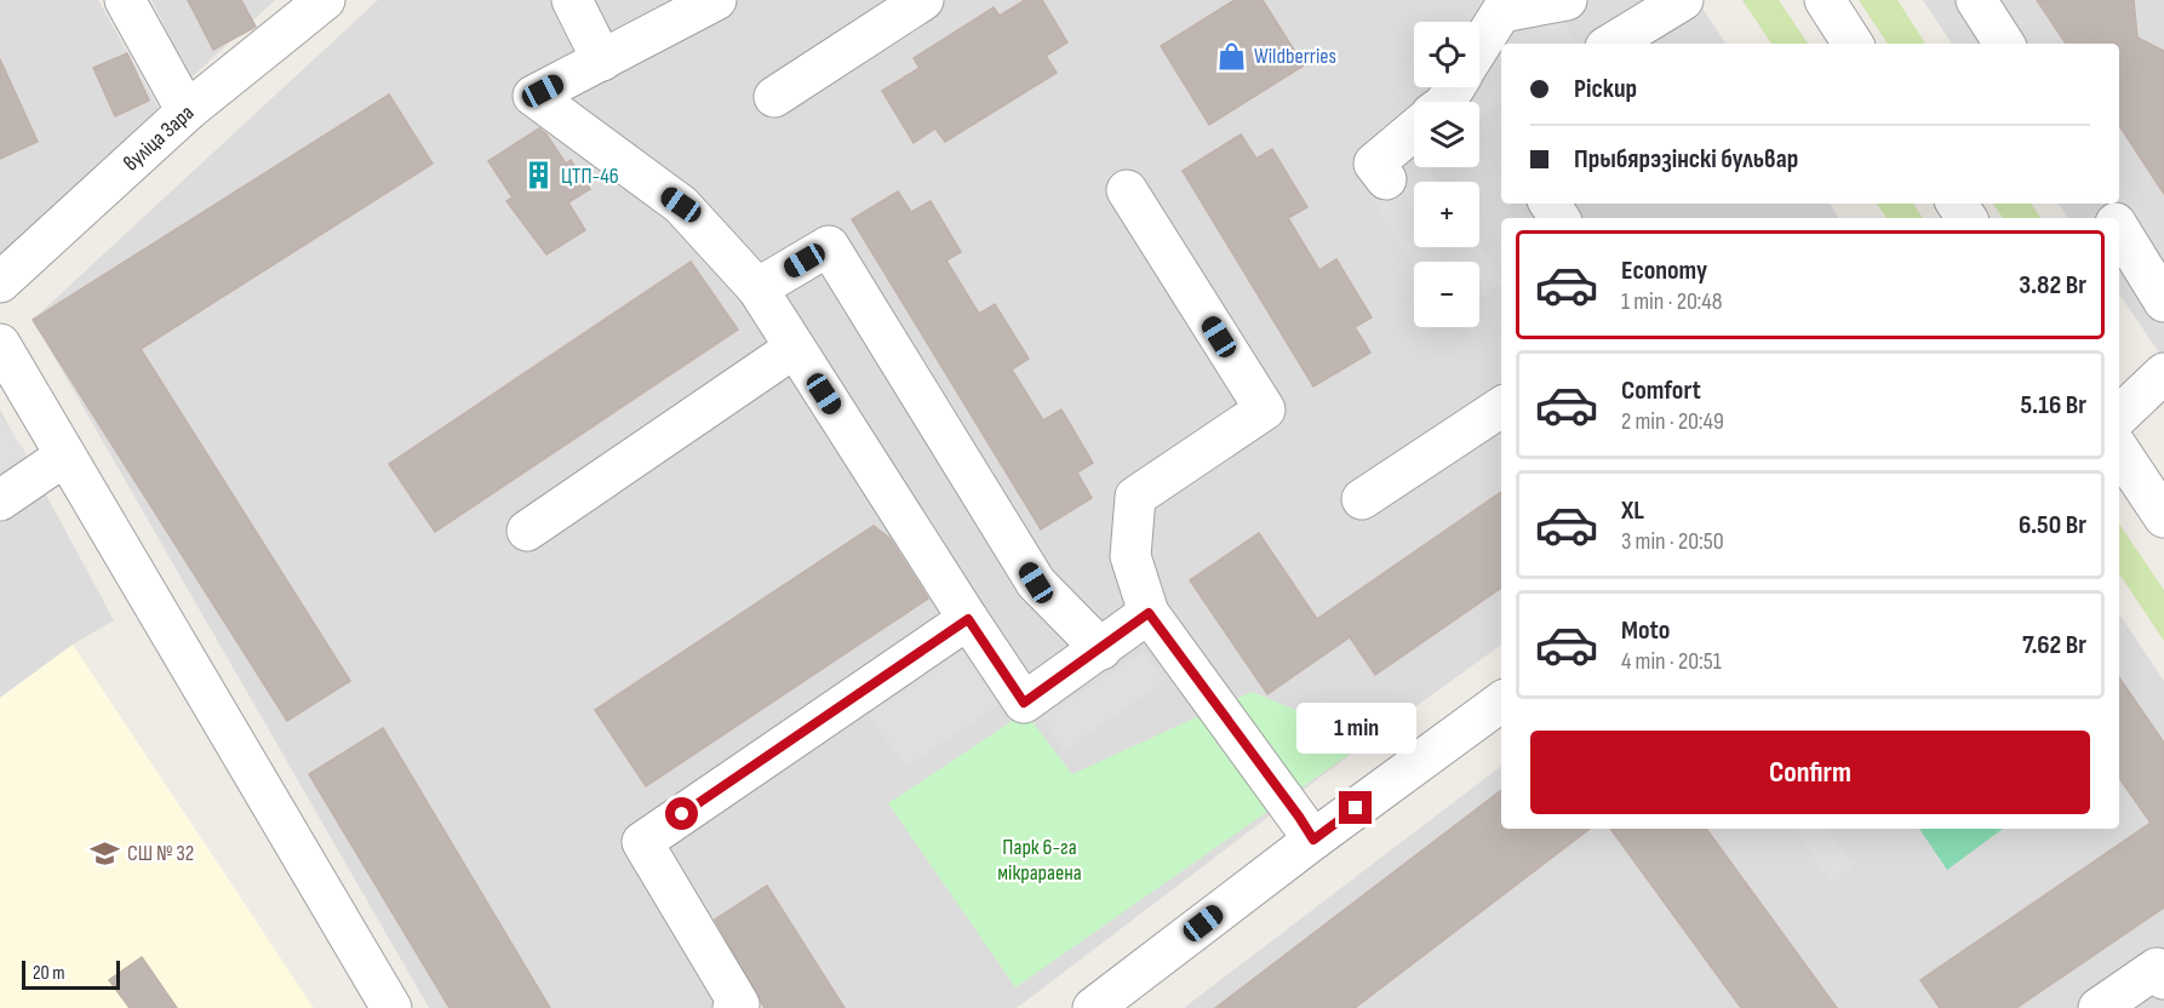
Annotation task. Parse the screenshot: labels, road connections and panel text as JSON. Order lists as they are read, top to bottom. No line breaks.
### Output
{"streets":{"street":["вуліца Зара"]},"parks":["Парк 6-га мікрараена"],"places":{"shop":["Wildberries"],"building":["ЦТП-46"],"school or university":["СШ № 32"]},"scale_bar":"20 m","page":{"map_buttons":["+","−"],"banner":["Pickup","Прыбярэзінскі бульвар"],"list":[{"name":"Economy","note":"1 min · 20:48","value":"3.82 Br"},{"name":"Comfort","note":"2 min · 20:49","value":"5.16 Br"},{"name":"XL","note":"3 min · 20:50","value":"6.50 Br"},{"name":"Moto","note":"4 min · 20:51","value":"7.62 Br"}],"bubble":"1 min","buttons":"Confirm","scale":"20 m"}}
